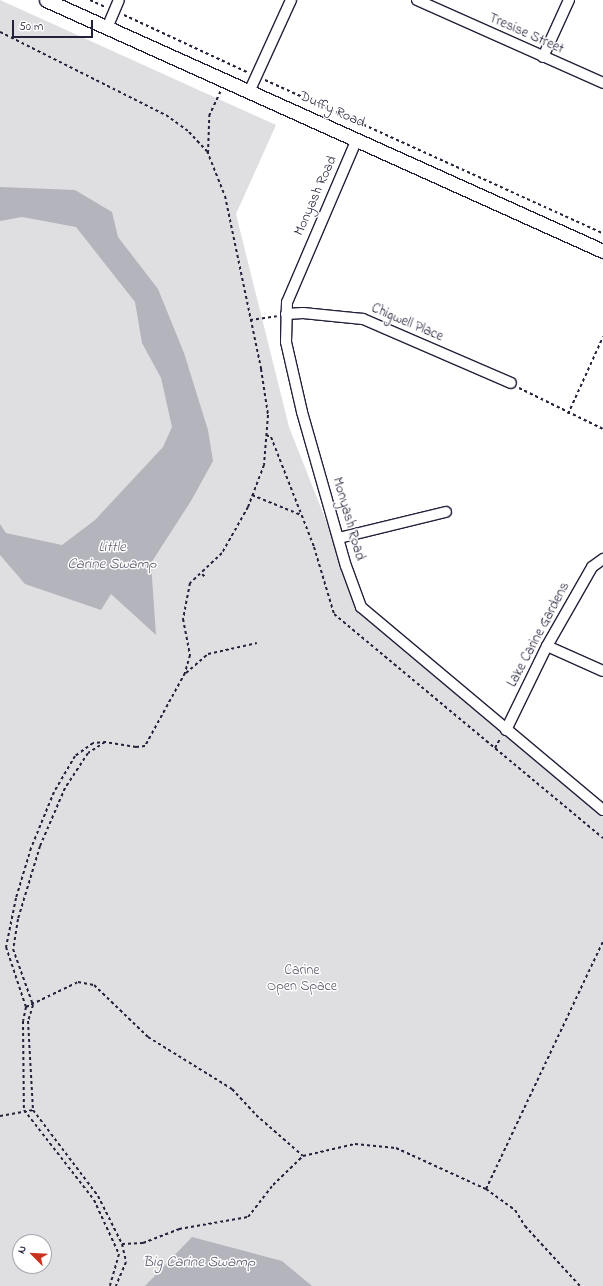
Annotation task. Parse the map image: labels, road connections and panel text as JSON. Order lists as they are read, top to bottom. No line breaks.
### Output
{"streets":{"main road":["Duffy Road"],"street":["Tresise Street","Monyash Road","Chigwell Place","Lake Carine Gardens"]},"crossings":[["Duffy Road","Monyash Road"],["Monyash Road","Chigwell Place"],["Monyash Road","Lake Carine Gardens"]],"water":["Little Carine Swamp","Big Carine Swamp"],"parks":["Carine Open Space"],"scale_bar":"50 m","north":"top left"}
